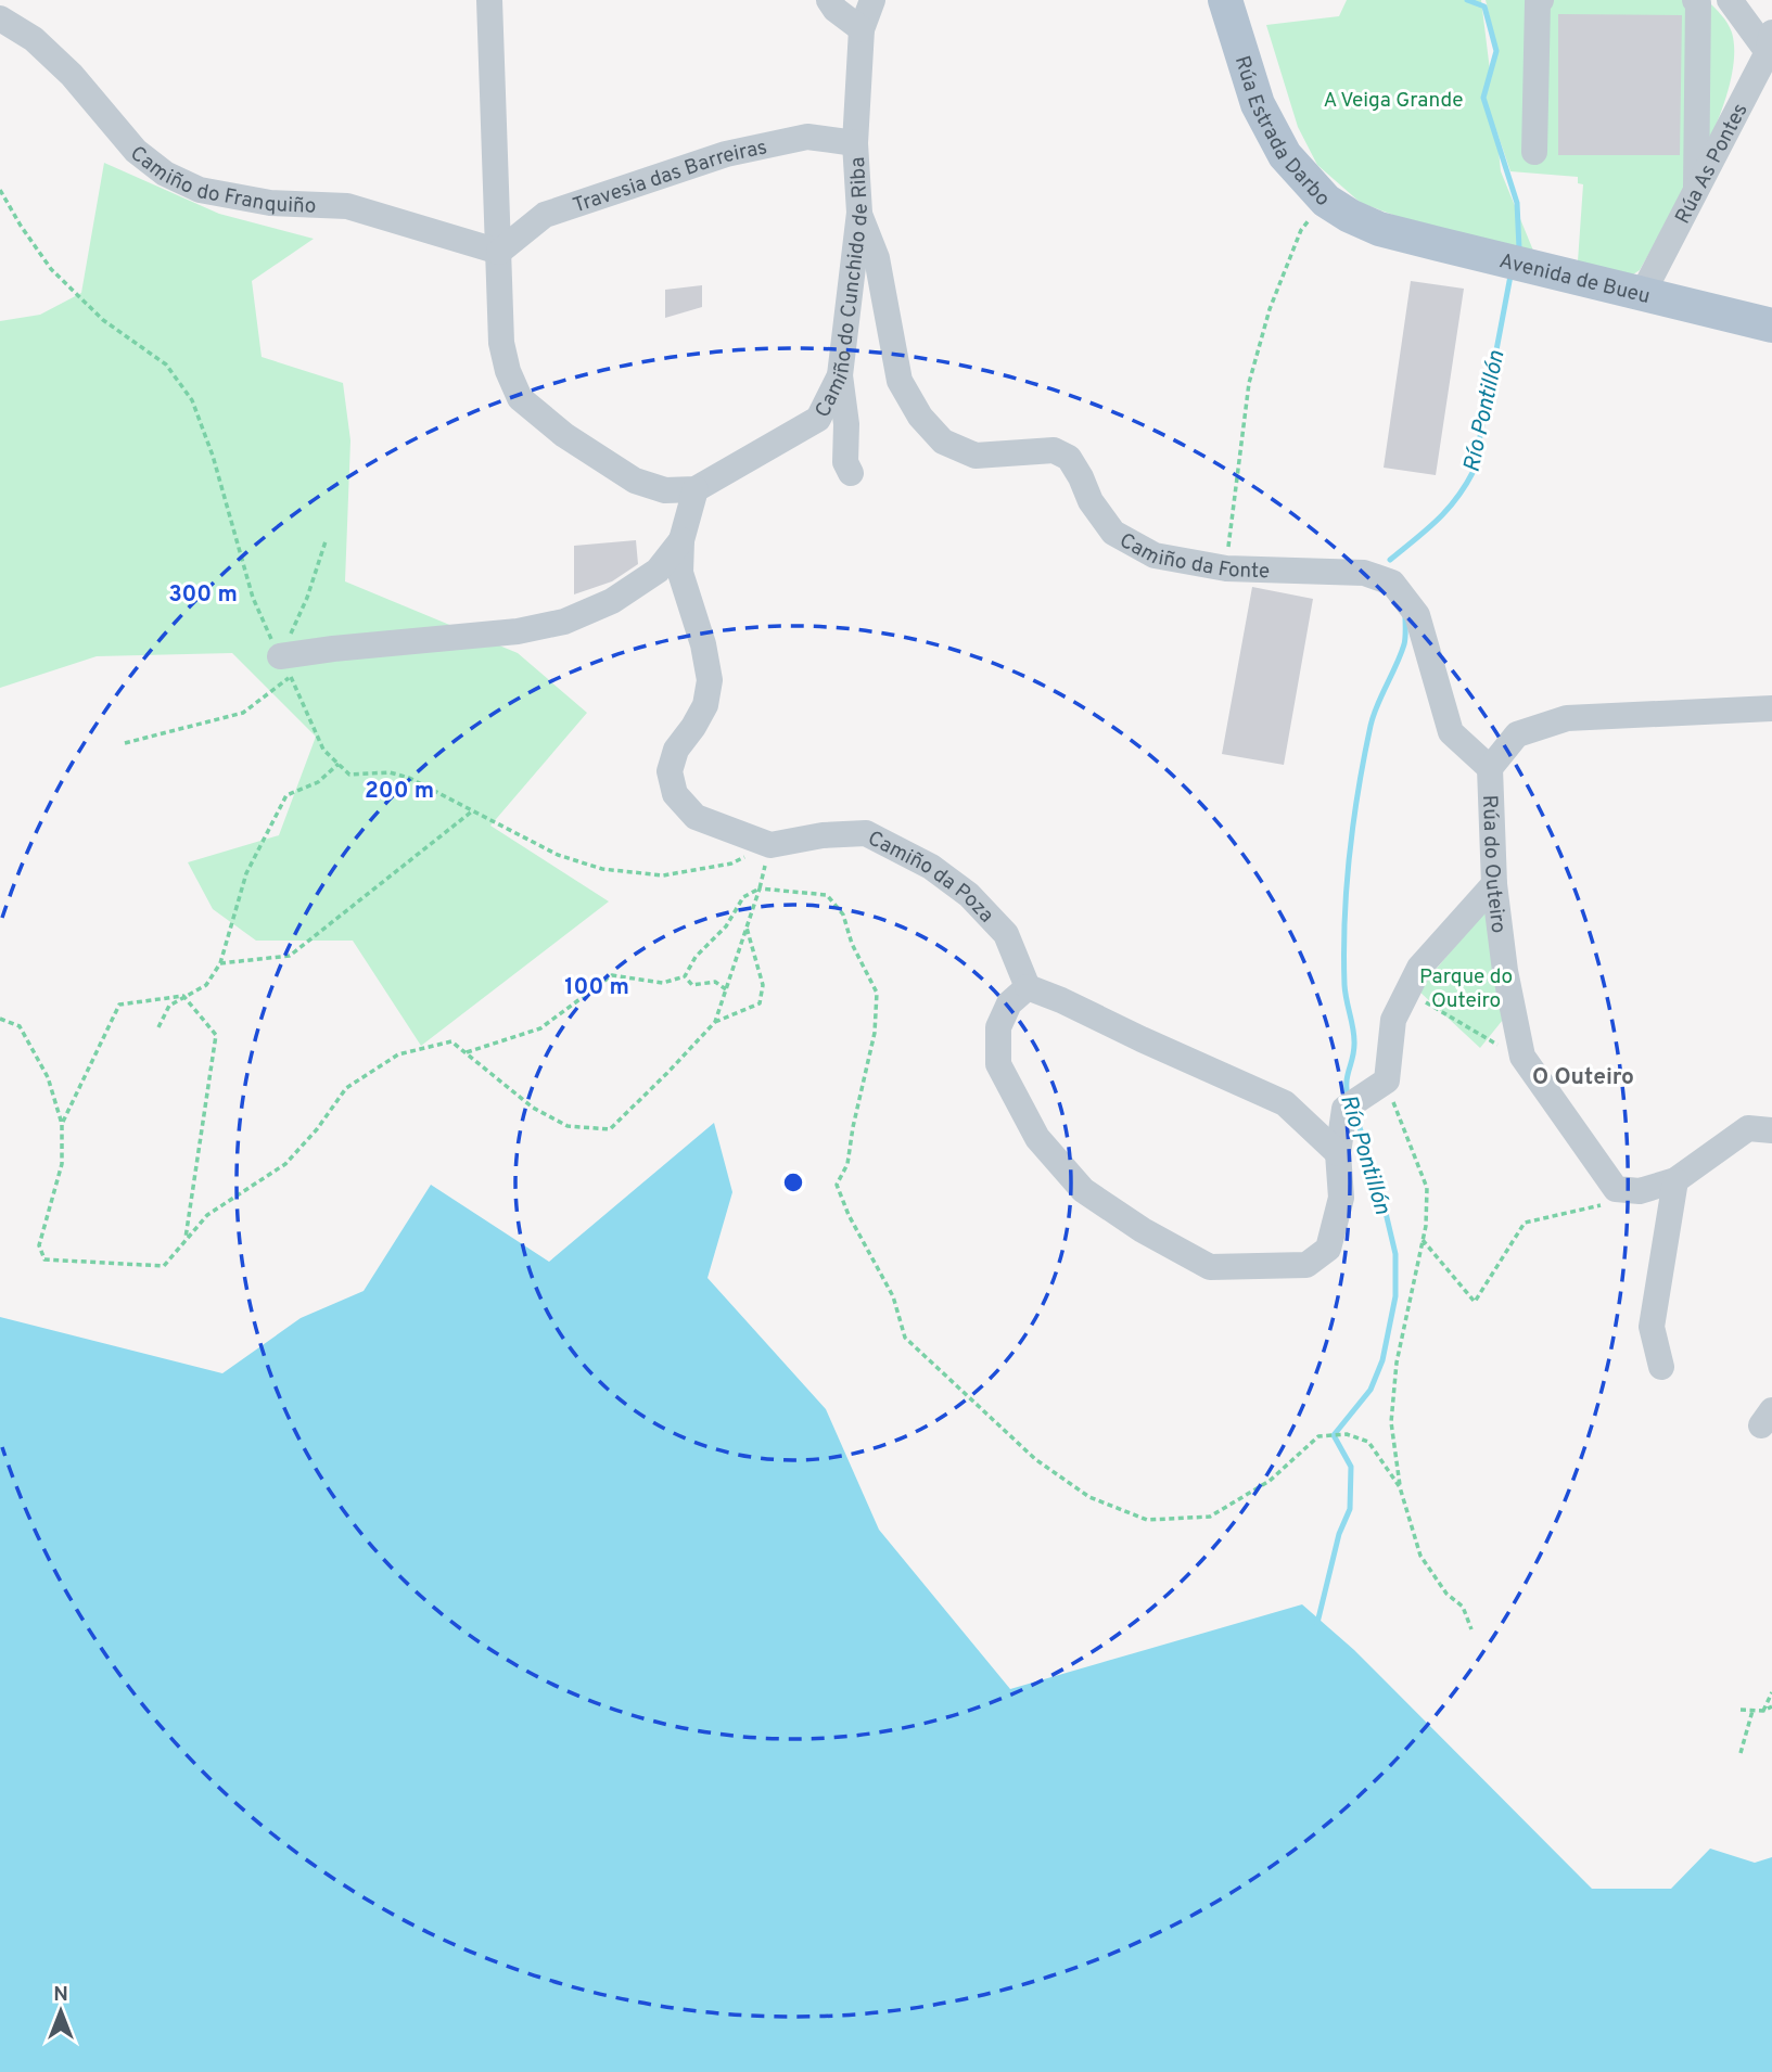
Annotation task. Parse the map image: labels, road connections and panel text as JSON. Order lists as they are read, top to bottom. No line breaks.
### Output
{"streets":{"main road":["Rúa Estrada Darbo","Avenida de Bueu"],"street":["Rúa As Pontes","Camiño do Franquiño","Travesia das Barreiras","Camiño do Cunchido de Riba","Camiño da Fonte","Rúa do Outeiro","Camiño da Poza"]},"crossings":[["Rúa Estrada Darbo","Avenida de Bueu"],["Rúa As Pontes","Avenida de Bueu"],["Camiño do Franquiño","Travesia das Barreiras"],["Travesia das Barreiras","Camiño do Cunchido de Riba"],["Camiño do Cunchido de Riba","Camiño da Fonte"],["Camiño da Fonte","Rúa do Outeiro"]],"districts":["O Outeiro"],"water":["Río Pontillón"],"parks":["A Veiga Grande","Parque do Outeiro"],"north":"top","rings":["300 m","200 m","100 m"]}
